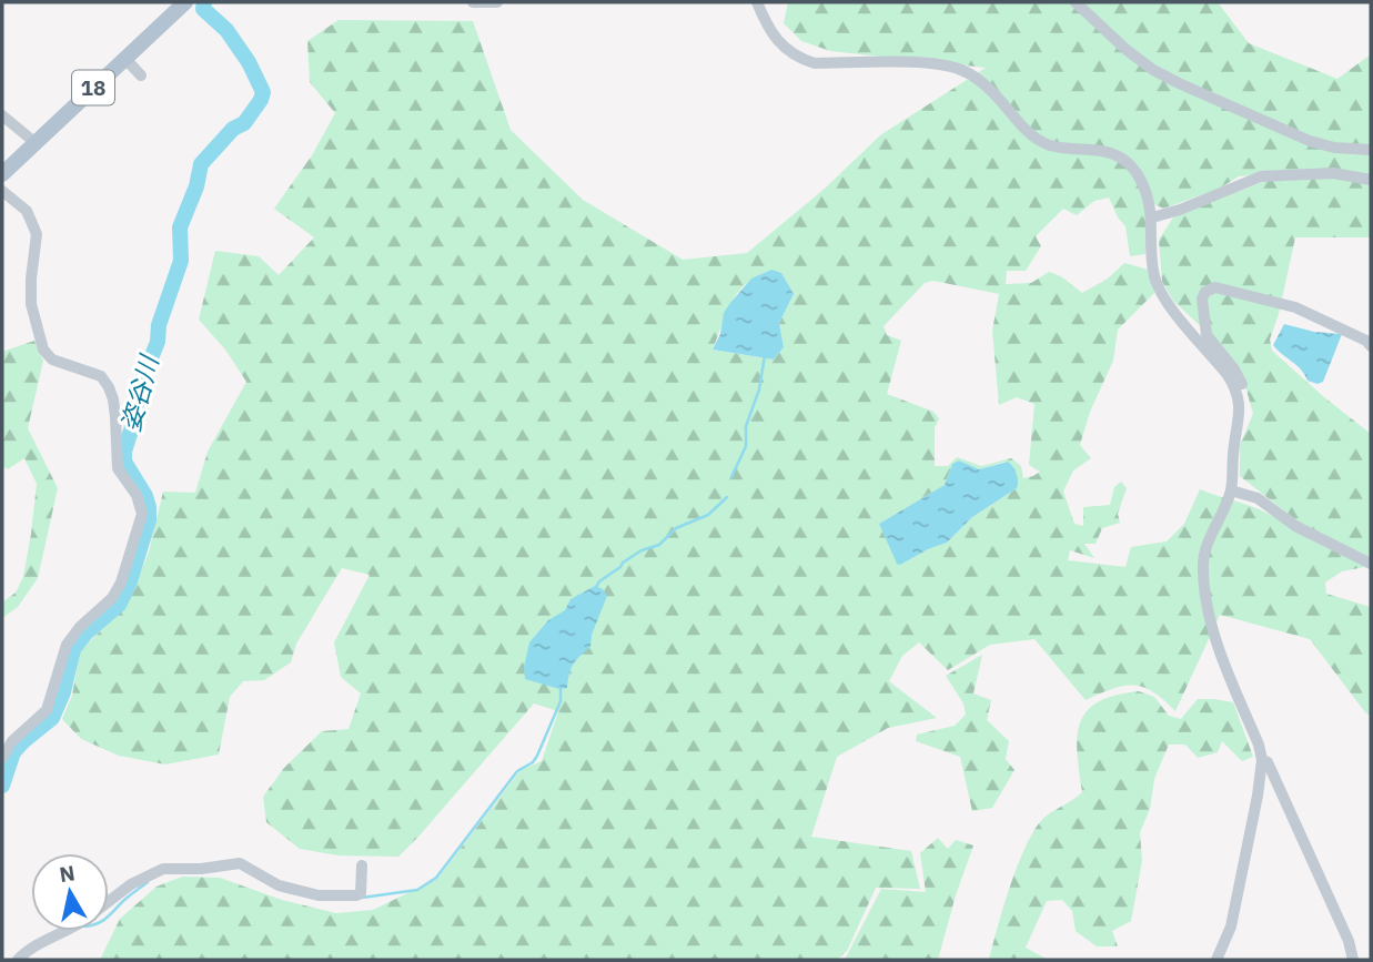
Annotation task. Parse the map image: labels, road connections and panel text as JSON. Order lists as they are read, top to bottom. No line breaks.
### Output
{"streets":{"main road":["18"]},"water":["姿谷川"],"north":"top"}
